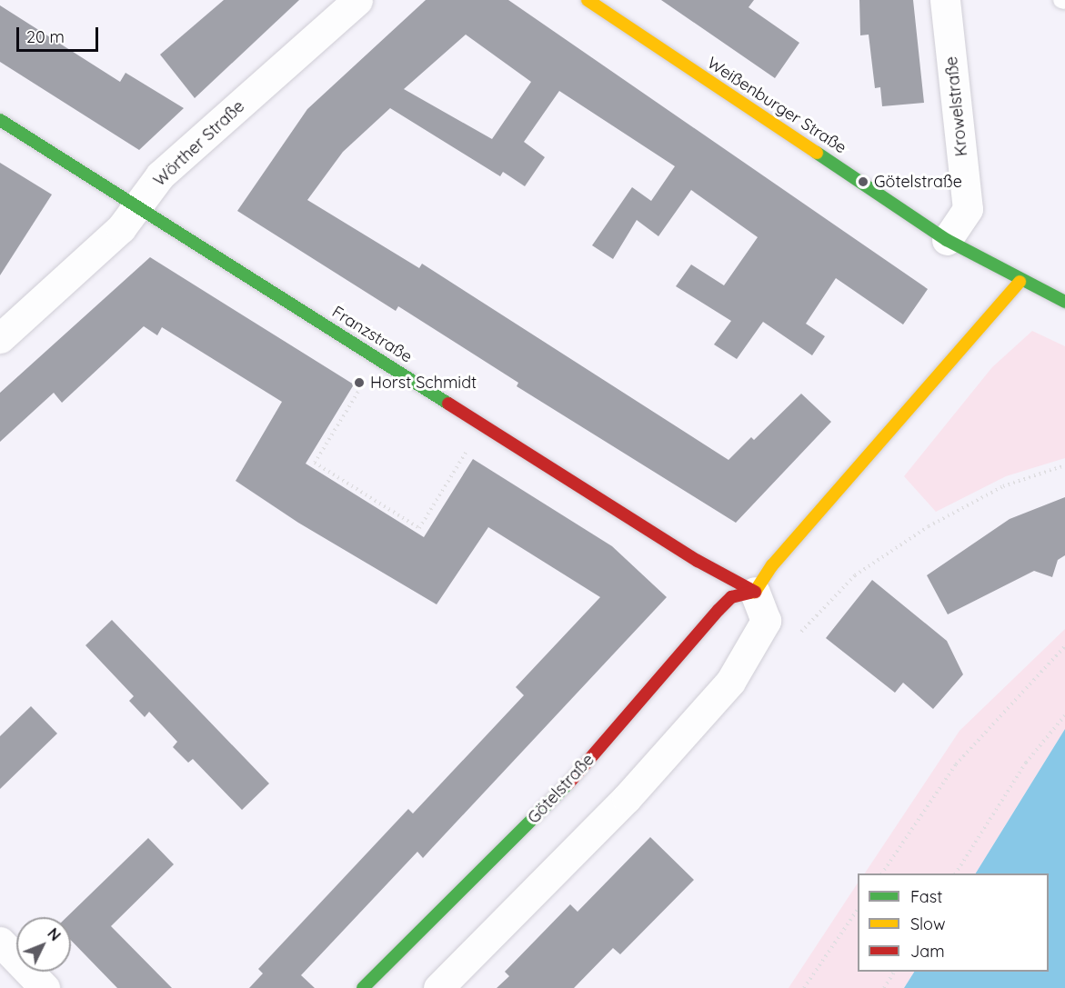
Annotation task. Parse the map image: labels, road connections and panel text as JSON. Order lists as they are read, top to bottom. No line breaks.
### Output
{"streets":{"street":["Weißenburger Straße","Krowelstraße","Wörther Straße","Franzstraße","Götelstraße"]},"crossings":[["Weißenburger Straße","Krowelstraße"],["Wörther Straße","Franzstraße"],["Franzstraße","Götelstraße"]],"places":["Götelstraße","Horst Schmidt"],"legend":["Fast","Slow","Jam"],"scale_bar":"20 m","north":"top right"}
